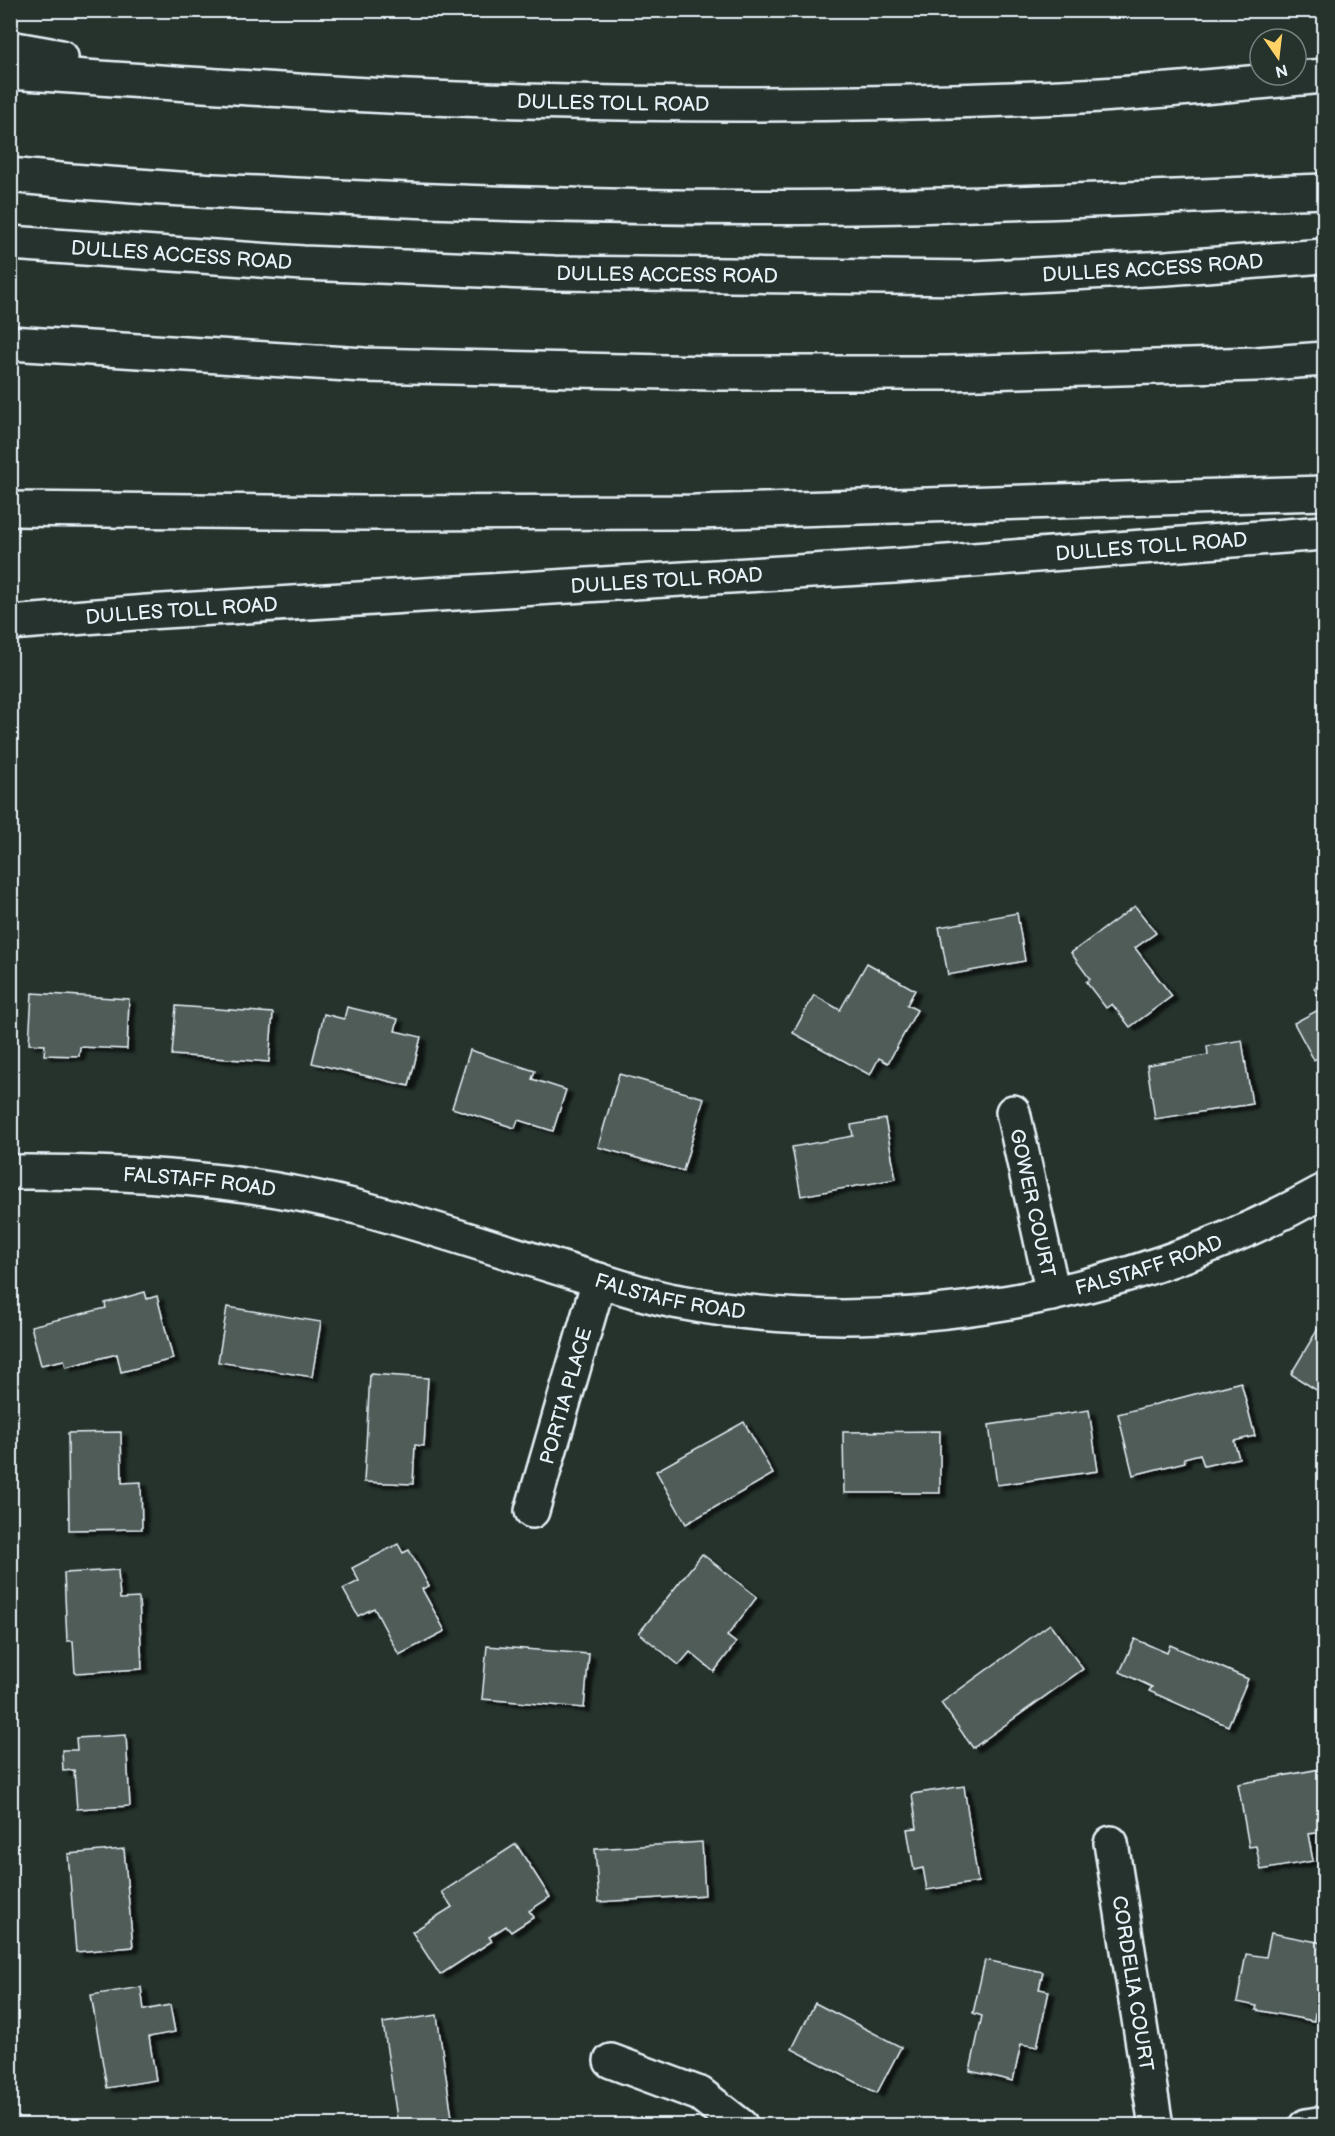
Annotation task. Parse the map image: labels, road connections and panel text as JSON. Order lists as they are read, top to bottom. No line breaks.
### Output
{"streets":{"main road":["DULLES TOLL ROAD","DULLES ACCESS ROAD","FALSTAFF ROAD","GOWER COURT","PORTIA PLACE","CORDELIA COURT"]},"crossings":[["FALSTAFF ROAD","GOWER COURT"],["FALSTAFF ROAD","PORTIA PLACE"]],"north":"bottom"}
